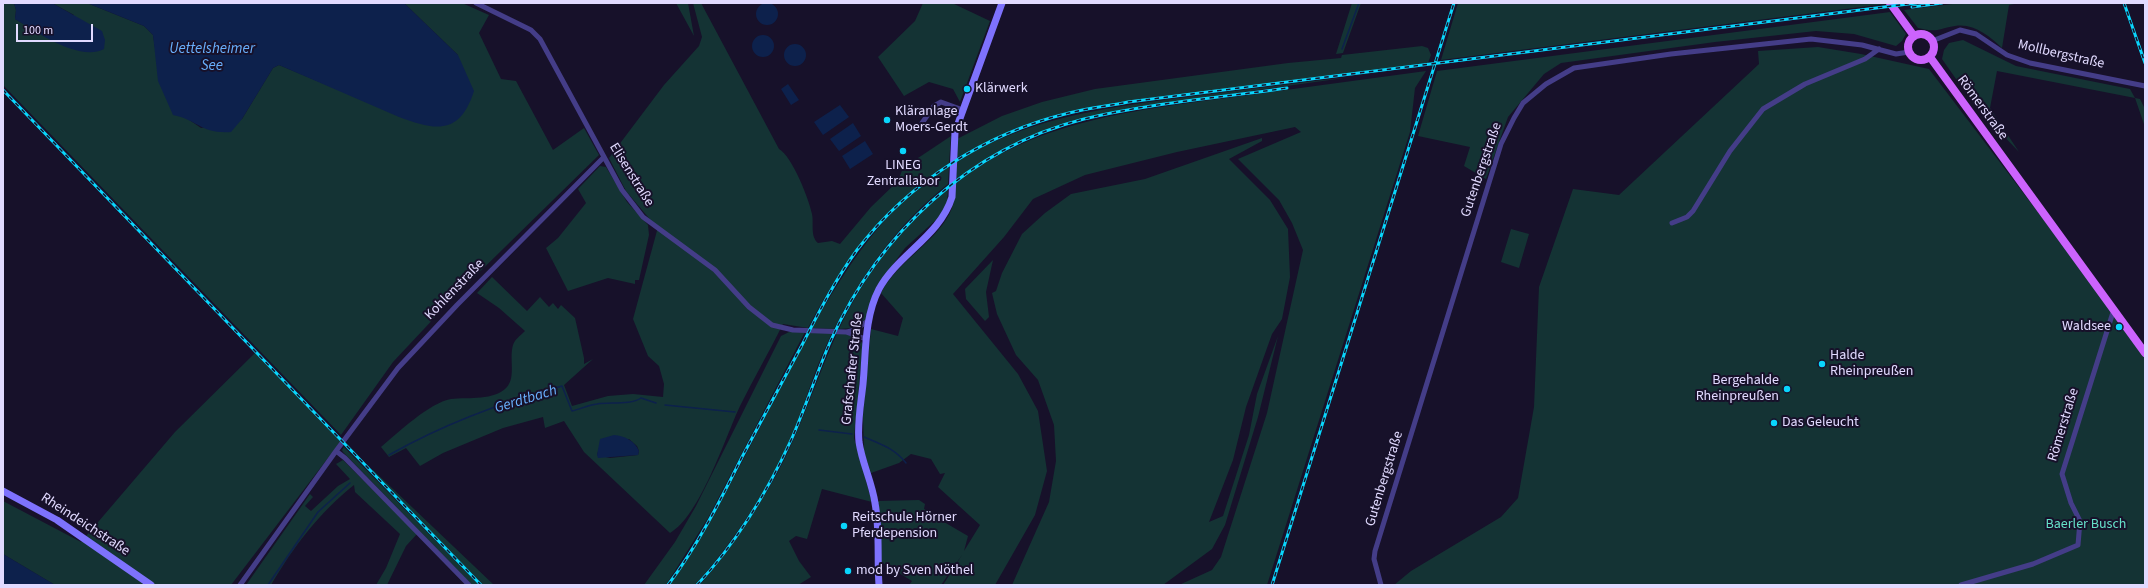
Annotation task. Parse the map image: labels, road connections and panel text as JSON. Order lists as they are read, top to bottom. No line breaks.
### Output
{"streets":{"main road":["Römerstraße","Grafschafter Straße","Rheindeichstraße"],"street":["Mollbergstraße","Gutenbergstraße","Elisenstraße","Kohlenstraße"]},"crossings":[["Mollbergstraße","Römerstraße"],["Mollbergstraße","Gutenbergstraße"],["Römerstraße","Gutenbergstraße"],["Elisenstraße","Kohlenstraße"],["Elisenstraße","Grafschafter Straße"]],"water":["Uettelsheimer See","Gerdtbach"],"parks":["Baerler Busch"],"places":["Klärwerk","Kläranlage Moers-Gerdt","LINEG Zentrallabor","Waldsee","Halde Rheinpreußen","Bergehalde Rheinpreußen","Das Geleucht","Reitschule Hörner Pferdepension","mod by Sven Nöthel"],"scale_bar":"100 m"}
